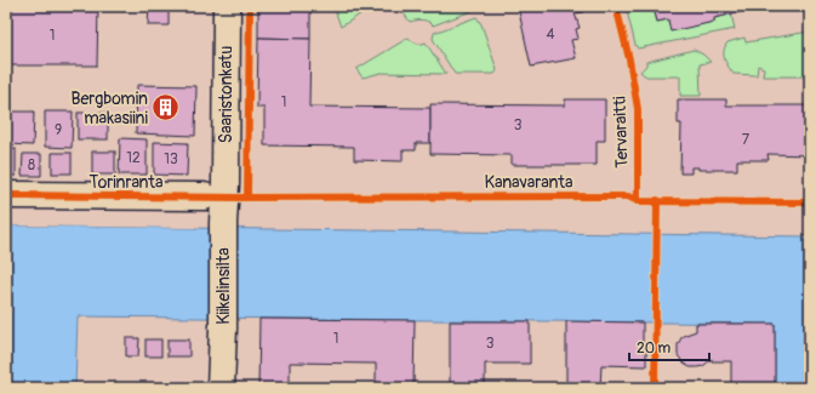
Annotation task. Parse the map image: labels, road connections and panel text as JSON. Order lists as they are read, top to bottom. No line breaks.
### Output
{"streets":{"street":["Saaristonkatu","Torinranta","Kiikelinsilta"],"cycle path":["Tervaraitti","Kanavaranta"]},"crossings":[["Saaristonkatu","Torinranta"],["Saaristonkatu","Kiikelinsilta"],["Torinranta","Kiikelinsilta"]],"places":{"building":["Bergbomin makasiini"]},"house_numbers":["4","1","1","3","9","7","12","13","8","1","3"],"scale_bar":"20 m"}
